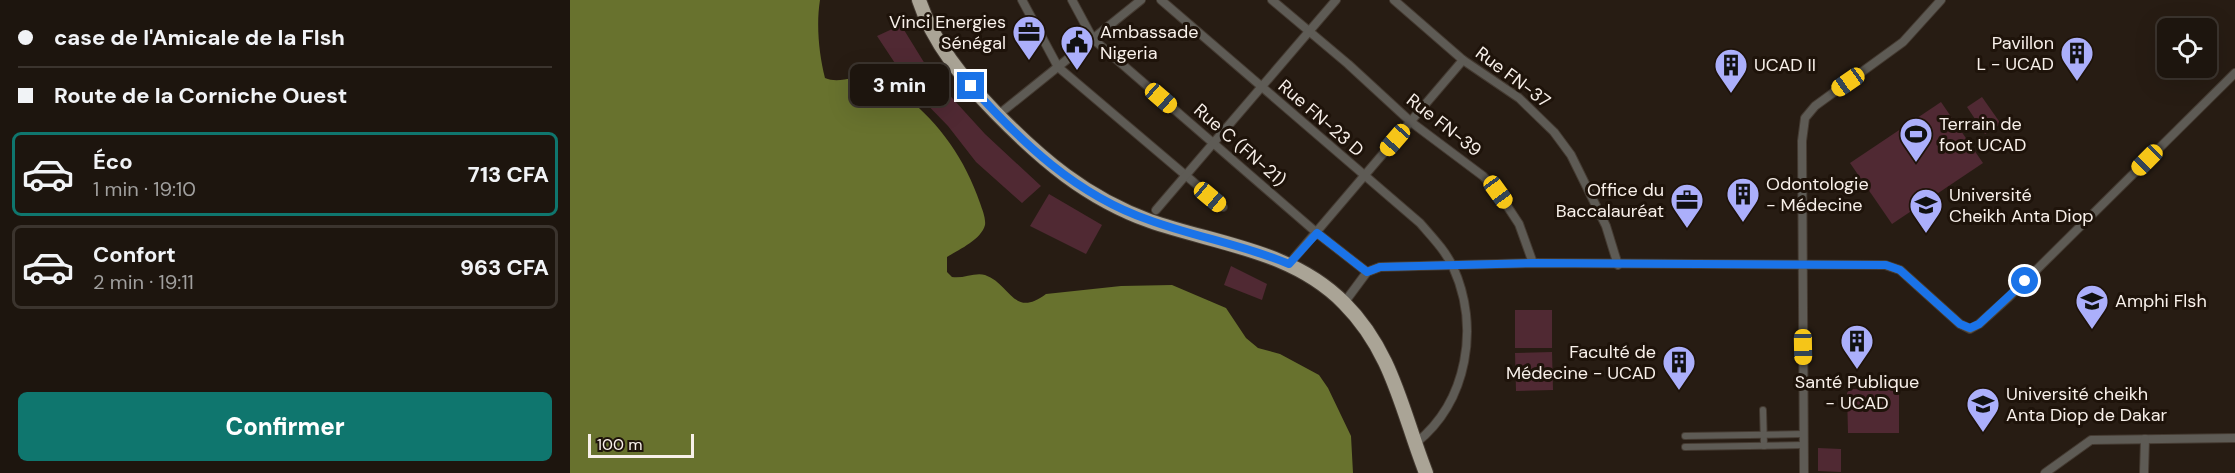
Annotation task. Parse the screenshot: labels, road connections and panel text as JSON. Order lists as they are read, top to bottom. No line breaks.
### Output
{"streets":{"street":["Rue FN-37","Rue FN-23 D","Rue FN-39","Rue C (FN-21)"]},"places":{"office":["Vinci Energies Sénégal","Office du Baccalauréat"],"public building":["Ambassade Nigeria"],"building":["Pavillon L - UCAD","UCAD II","Odontologie - Médecine","Santé Publique - UCAD","Faculté de Médecine - UCAD"],"sports":["Terrain de foot UCAD"],"school or university":["Université Cheikh Anta Diop","Amphi Flsh","Université cheikh Anta Diop de Dakar"]},"scale_bar":"100 m","page":{"banner":["case de l'Amicale de la Flsh","Route de la Corniche Ouest"],"bubble":"3 min","list":[{"name":"Éco","note":"1 min · 19:10","value":"713 CFA"},{"name":"Confort","note":"2 min · 19:11","value":"963 CFA"}],"buttons":"Confirmer","scale":"100 m"}}
